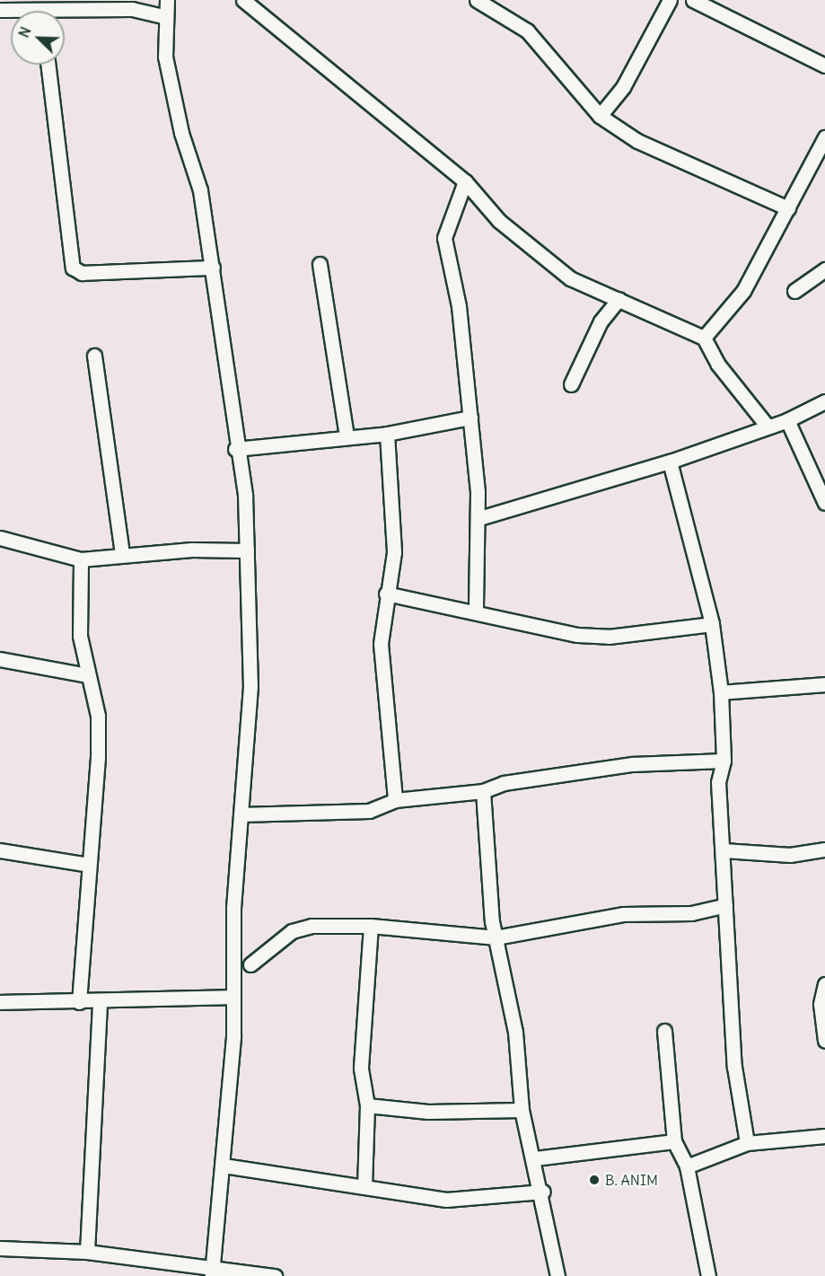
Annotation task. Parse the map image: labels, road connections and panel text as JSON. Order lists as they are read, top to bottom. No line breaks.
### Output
{"places":["B. ANIM"],"north":"top left"}
